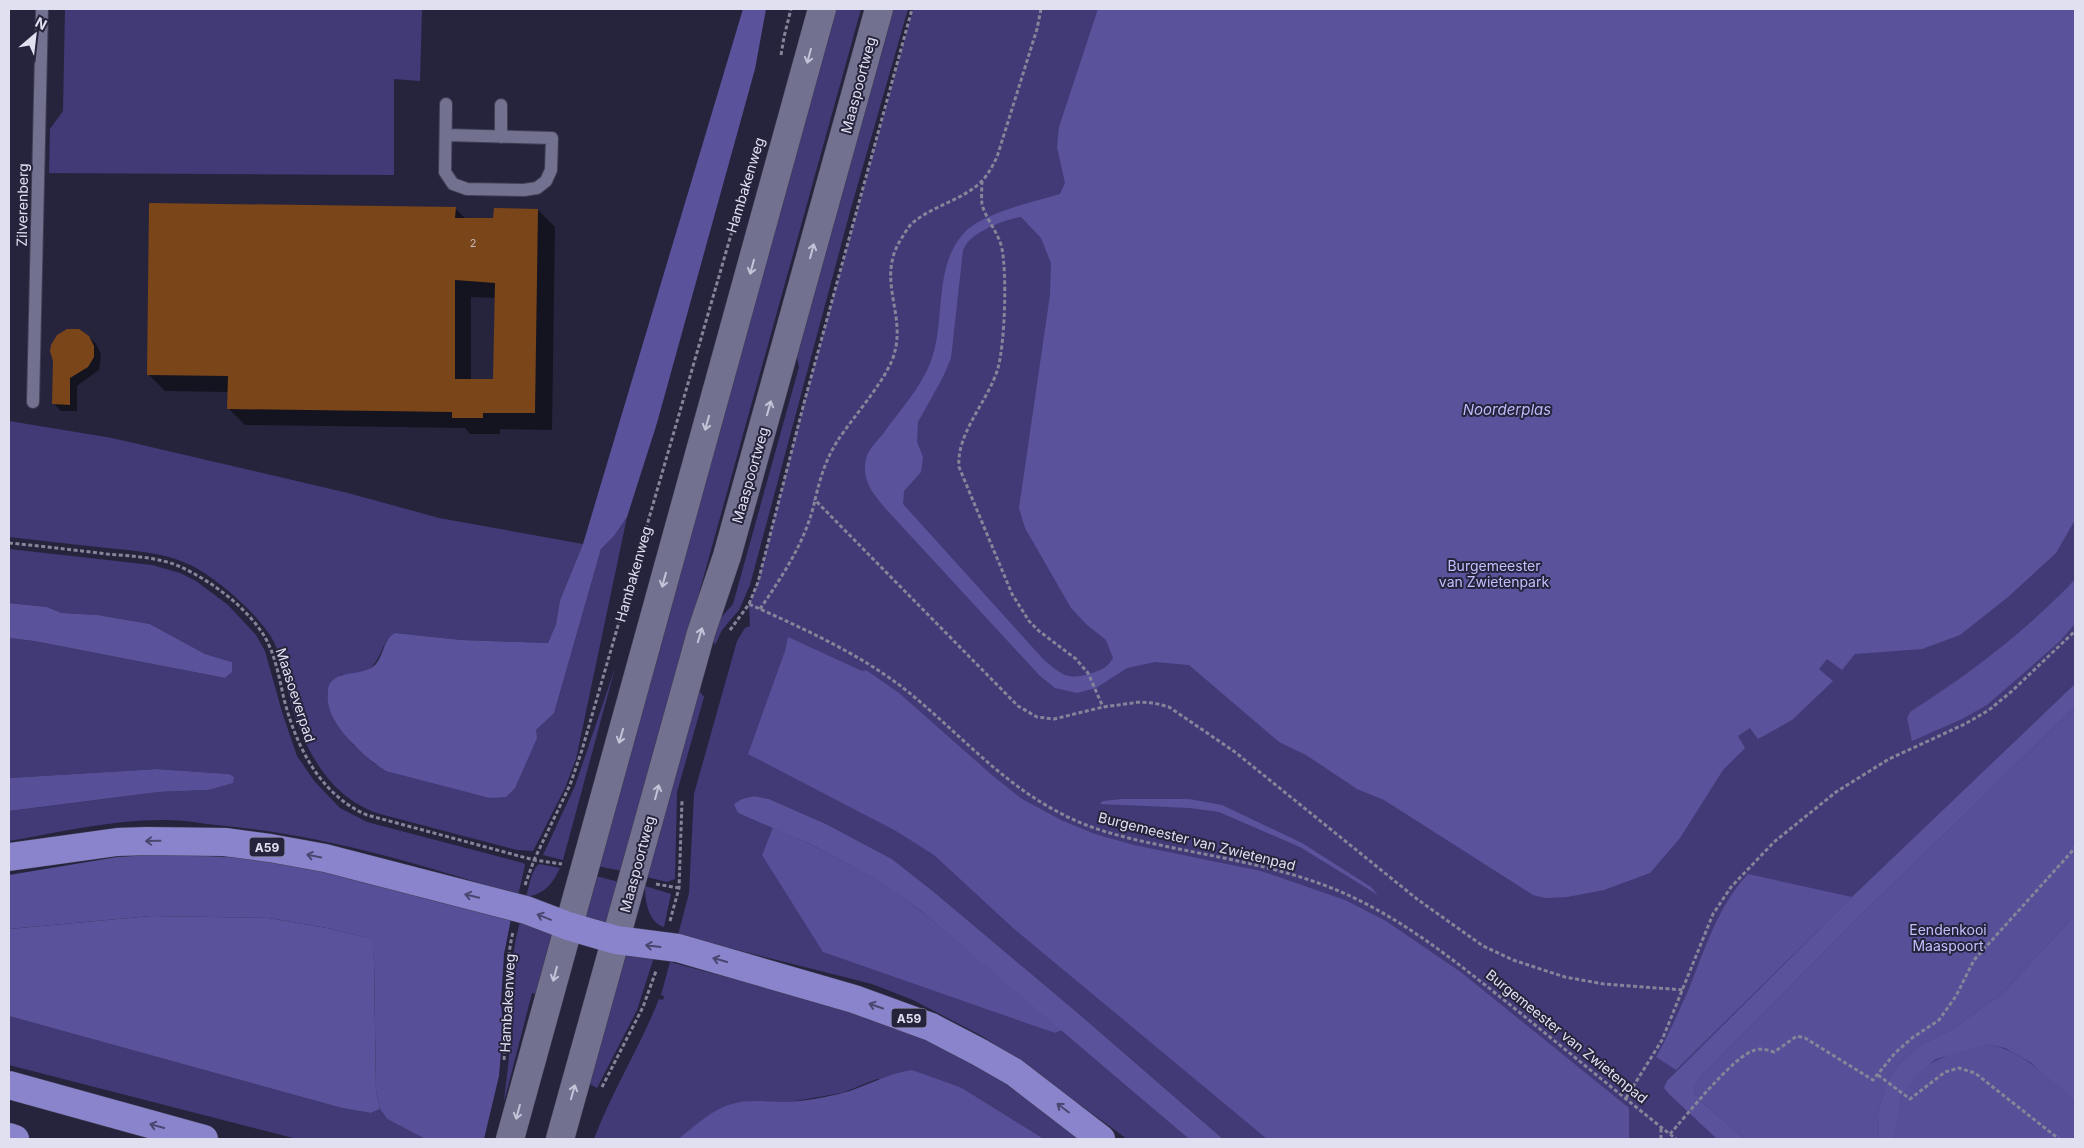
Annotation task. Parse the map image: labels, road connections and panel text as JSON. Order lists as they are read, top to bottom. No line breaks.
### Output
{"streets":{"highway":["A59"],"main road":["Maaspoortweg","Hambakenweg"],"lane":["Zilverenberg"],"path":["Maasoeverpad","Burgemeester van Zwietenpad"]},"crossings":[["Maaspoortweg","A59"],["Hambakenweg","Maasoeverpad"],["Hambakenweg","A59"]],"water":["Noorderplas"],"parks":["Burgemeester van Zwietenpark","Eendenkooi Maaspoort"],"house_numbers":["2"],"north":"top right"}
